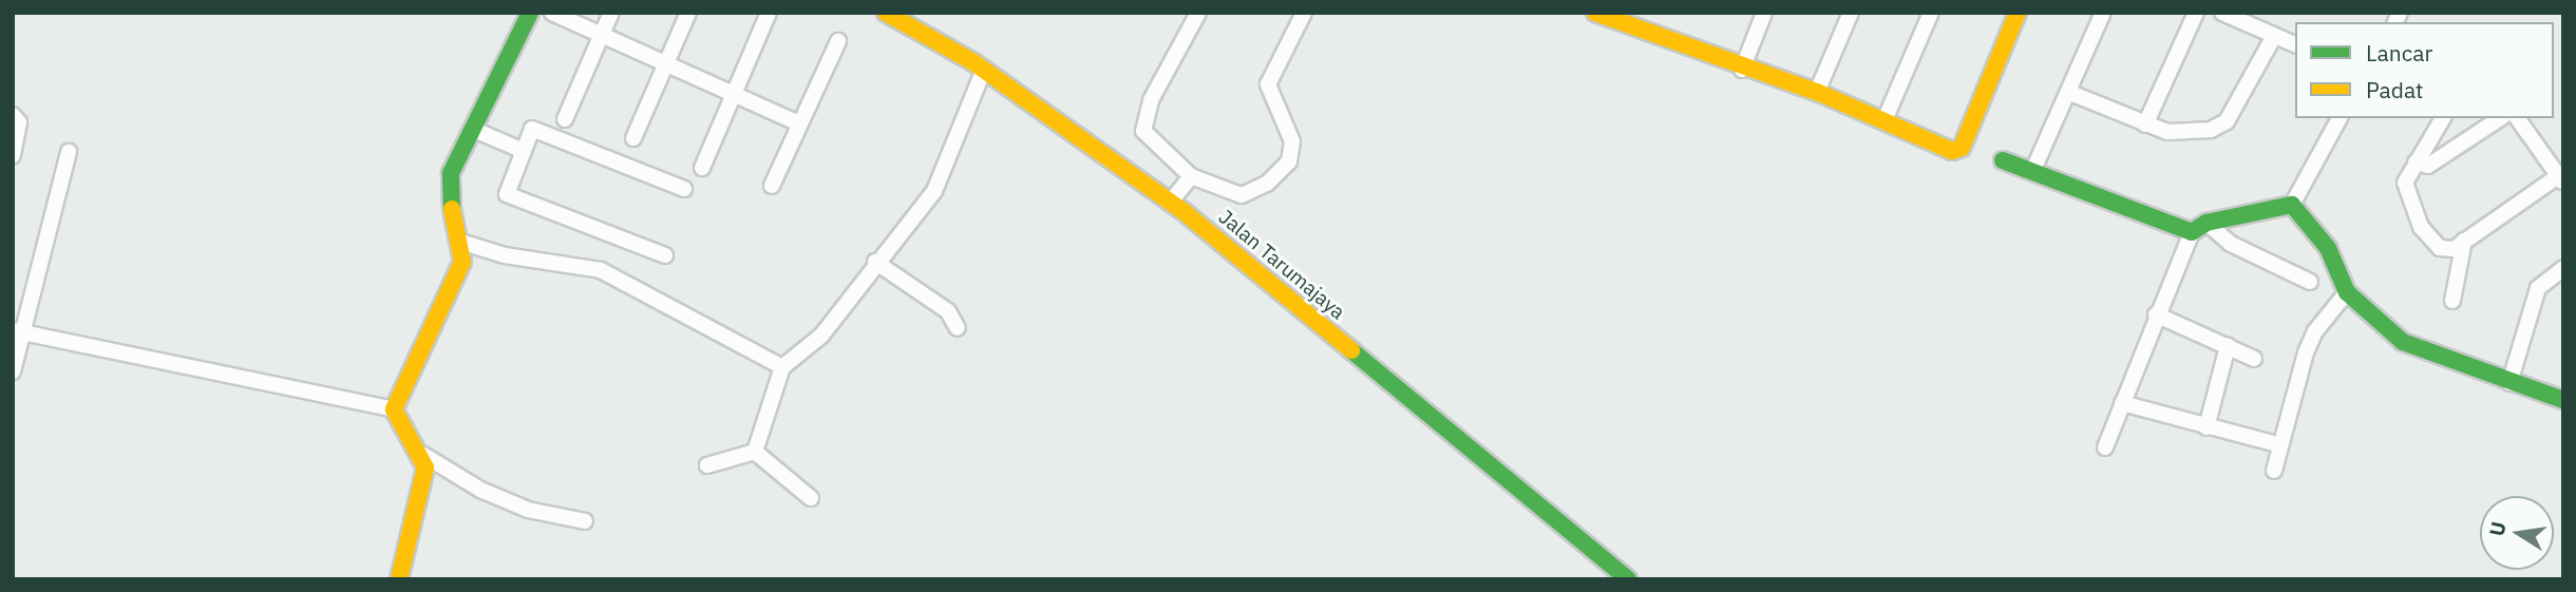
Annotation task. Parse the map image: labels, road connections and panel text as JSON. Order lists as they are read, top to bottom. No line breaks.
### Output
{"streets":{"street":["Jalan Tarumajaya"]},"legend":["Lancar","Padat"],"north":"left"}
